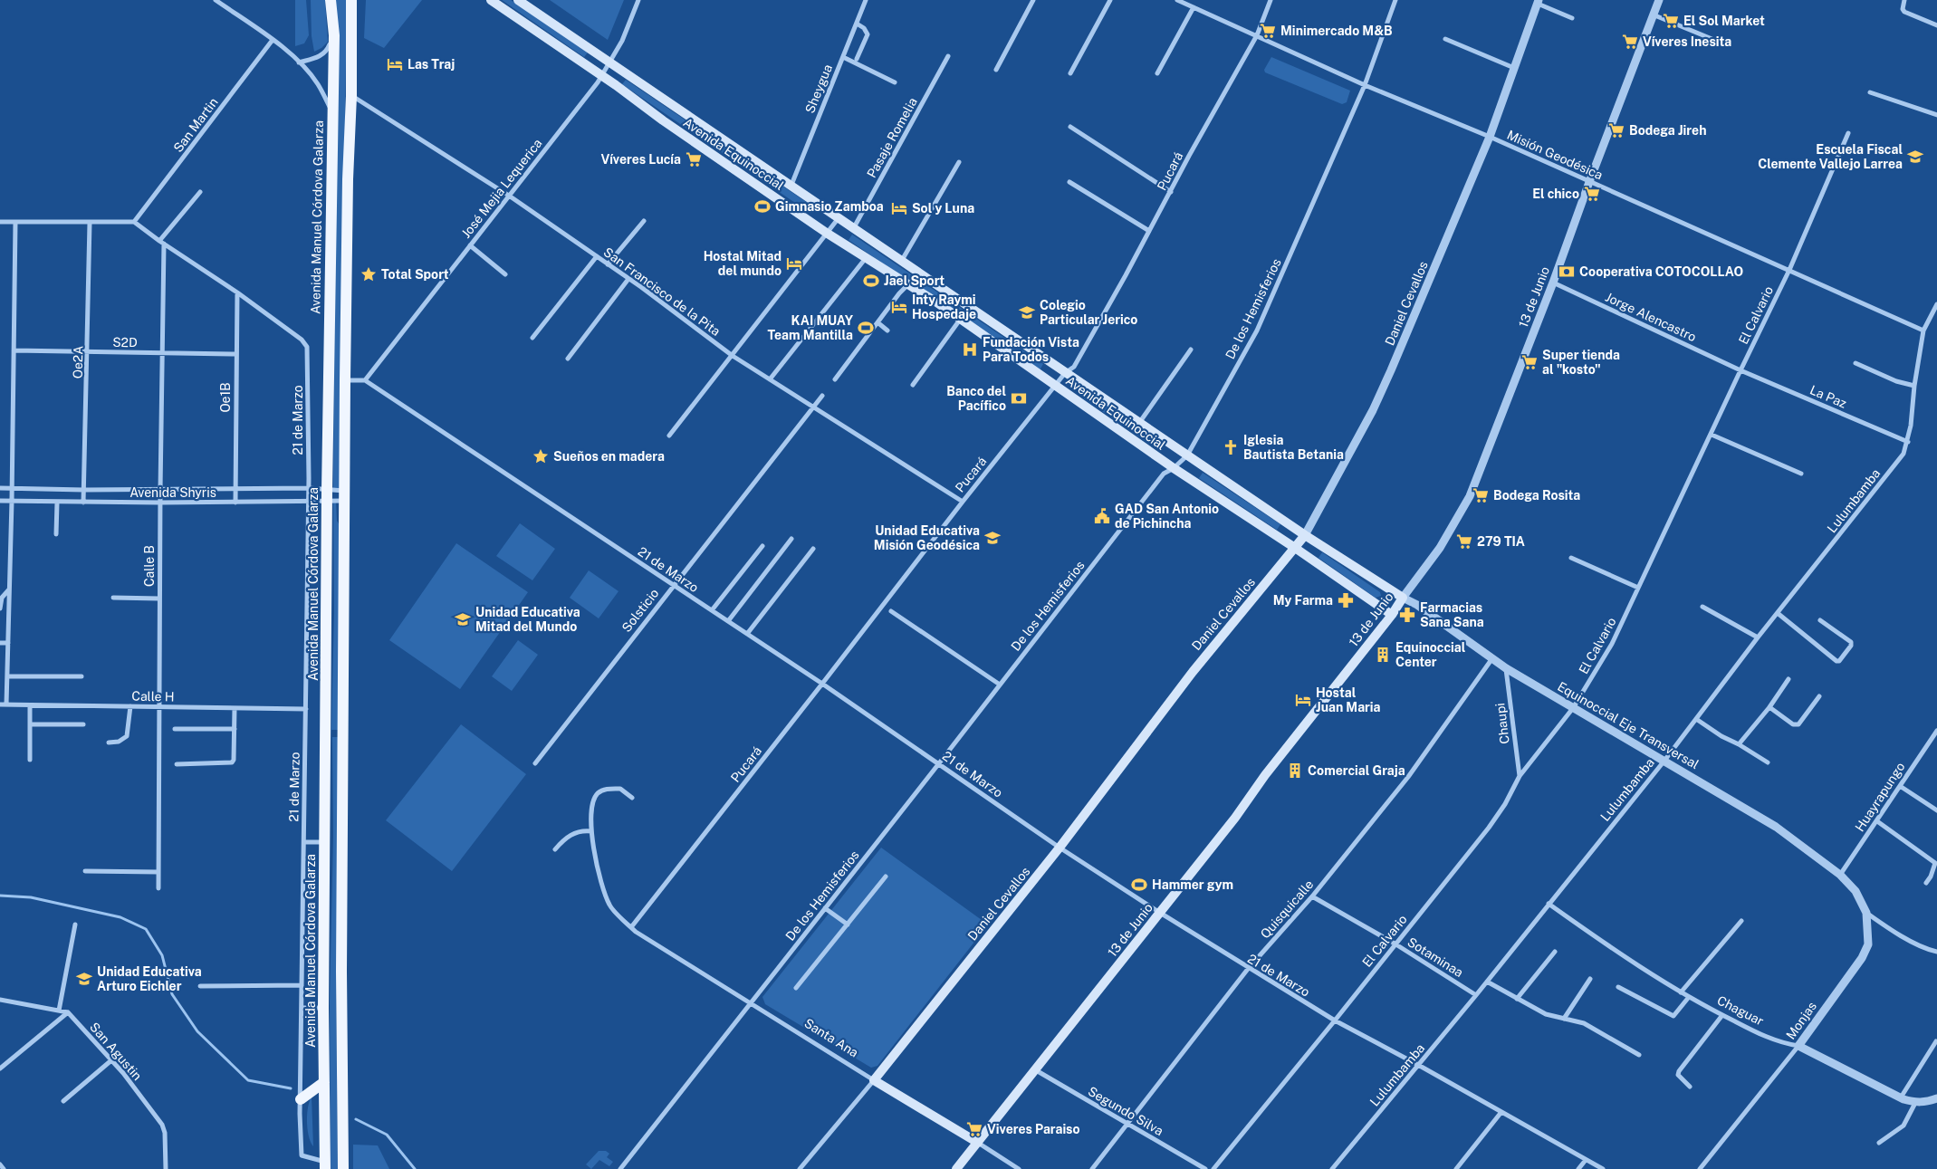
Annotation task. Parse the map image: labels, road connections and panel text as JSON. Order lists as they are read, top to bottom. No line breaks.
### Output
{"streets":{"main road":["Avenida Equinoccial","Avenida Manuel Córdova Galarza","13 de Junio","Daniel Cevallos","Santa Ana"],"street":["Sheygua","San Martin","Pasaje Romelia","Misión Geodésica","Pucará","José Mejia Lequerica","San Francisco de la Pita","De los Hemisferios","El Calvario","Jorge Alencastro","S2D","Oe2A","La Paz","Oe1B","21 de Marzo","Avenida Shyris","Lulumbamba","Calle B","Solsticio","Calle H","Chaupi","Equinoccial Eje Transversal","Huayrapungo","Quisquicalle","Sotaminaa","Chaguar","Monjas","San Agustin","Segundo Silva"]},"crossings":[["Sheygua","Avenida Equinoccial"],["San Martin","21 de Marzo"],["Pasaje Romelia","Avenida Equinoccial"],["Avenida Equinoccial","Pucará"],["Avenida Equinoccial","José Mejia Lequerica"],["Avenida Equinoccial","13 de Junio"],["Avenida Equinoccial","Daniel Cevallos"],["Avenida Equinoccial","De los Hemisferios"],["Avenida Equinoccial","Equinoccial Eje Transversal"],["Misión Geodésica","Pucará"],["Misión Geodésica","13 de Junio"],["Misión Geodésica","Daniel Cevallos"],["Misión Geodésica","De los Hemisferios"],["Misión Geodésica","El Calvario"],["Misión Geodésica","Lulumbamba"],["Pucará","San Francisco de la Pita"],["Pucará","21 de Marzo"],["Pucará","Santa Ana"],["José Mejia Lequerica","San Francisco de la Pita"],["José Mejia Lequerica","21 de Marzo"],["Avenida Manuel Córdova Galarza","21 de Marzo"],["Avenida Manuel Córdova Galarza","Avenida Shyris"],["San Francisco de la Pita","Solsticio"],["13 de Junio","Jorge Alencastro"],["13 de Junio","21 de Marzo"],["13 de Junio","Equinoccial Eje Transversal"],["13 de Junio","Santa Ana"],["13 de Junio","Segundo Silva"],["Daniel Cevallos","21 de Marzo"],["Daniel Cevallos","Santa Ana"],["De los Hemisferios","21 de Marzo"],["De los Hemisferios","Santa Ana"],["El Calvario","Jorge Alencastro"],["El Calvario","La Paz"],["El Calvario","21 de Marzo"],["El Calvario","Chaupi"],["El Calvario","Equinoccial Eje Transversal"],["El Calvario","Sotaminaa"],["Jorge Alencastro","La Paz"],["S2D","Oe2A"],["S2D","Oe1B"],["S2D","Calle B"],["Oe2A","Avenida Shyris"],["La Paz","Lulumbamba"],["Oe1B","21 de Marzo"],["Oe1B","Avenida Shyris"],["21 de Marzo","Avenida Shyris"],["21 de Marzo","Lulumbamba"],["21 de Marzo","Calle B"],["21 de Marzo","Solsticio"],["21 de Marzo","Calle H"],["21 de Marzo","Quisquicalle"],["Avenida Shyris","Calle B"],["Lulumbamba","Equinoccial Eje Transversal"],["Lulumbamba","Sotaminaa"],["Lulumbamba","Chaguar"],["Calle B","Calle H"],["Chaupi","Equinoccial Eje Transversal"],["Equinoccial Eje Transversal","Huayrapungo"],["Equinoccial Eje Transversal","Quisquicalle"],["Equinoccial Eje Transversal","Monjas"],["Huayrapungo","Monjas"],["Quisquicalle","Sotaminaa"],["Quisquicalle","Segundo Silva"],["Chaguar","Monjas"]],"places":{"supermarket":["El Sol Market","Minimercado M&B","Víveres Inesita","Bodega Jireh","Víveres Lucía","El chico","Super tienda al \"kosto\"","Bodega Rosita","279 TIA","Viveres Paraiso"],"hotel":["Las Traj","Sol y Luna","Hostal Mitad del mundo","Inty Raymi Hospedaje","Hostal Juan Maria"],"school or university":["Escuela Fiscal Clemente Vallejo Larrea","Colegio Particular Jerico","Unidad Educativa Misión Geodésica","Unidad Educativa Mitad del Mundo","Unidad Educativa Arturo Eichler"],"sports":["Gimnasio Zamboa","Jael Sport","KAI MUAY Team Mantilla","Hammer gym"],"bank":["Cooperativa COTOCOLLAO","Banco del Pacífico"],"place":["Total Sport","Sueños en madera"],"hospital":["Fundación Vista Para Todos"],"church":["Iglesia Bautista Betania"],"public building":["GAD San Antonio de Pichincha"],"pharmacy":["My Farma","Farmacias Sana Sana"],"building":["Equinoccial Center","Comercial Graja"]}}
